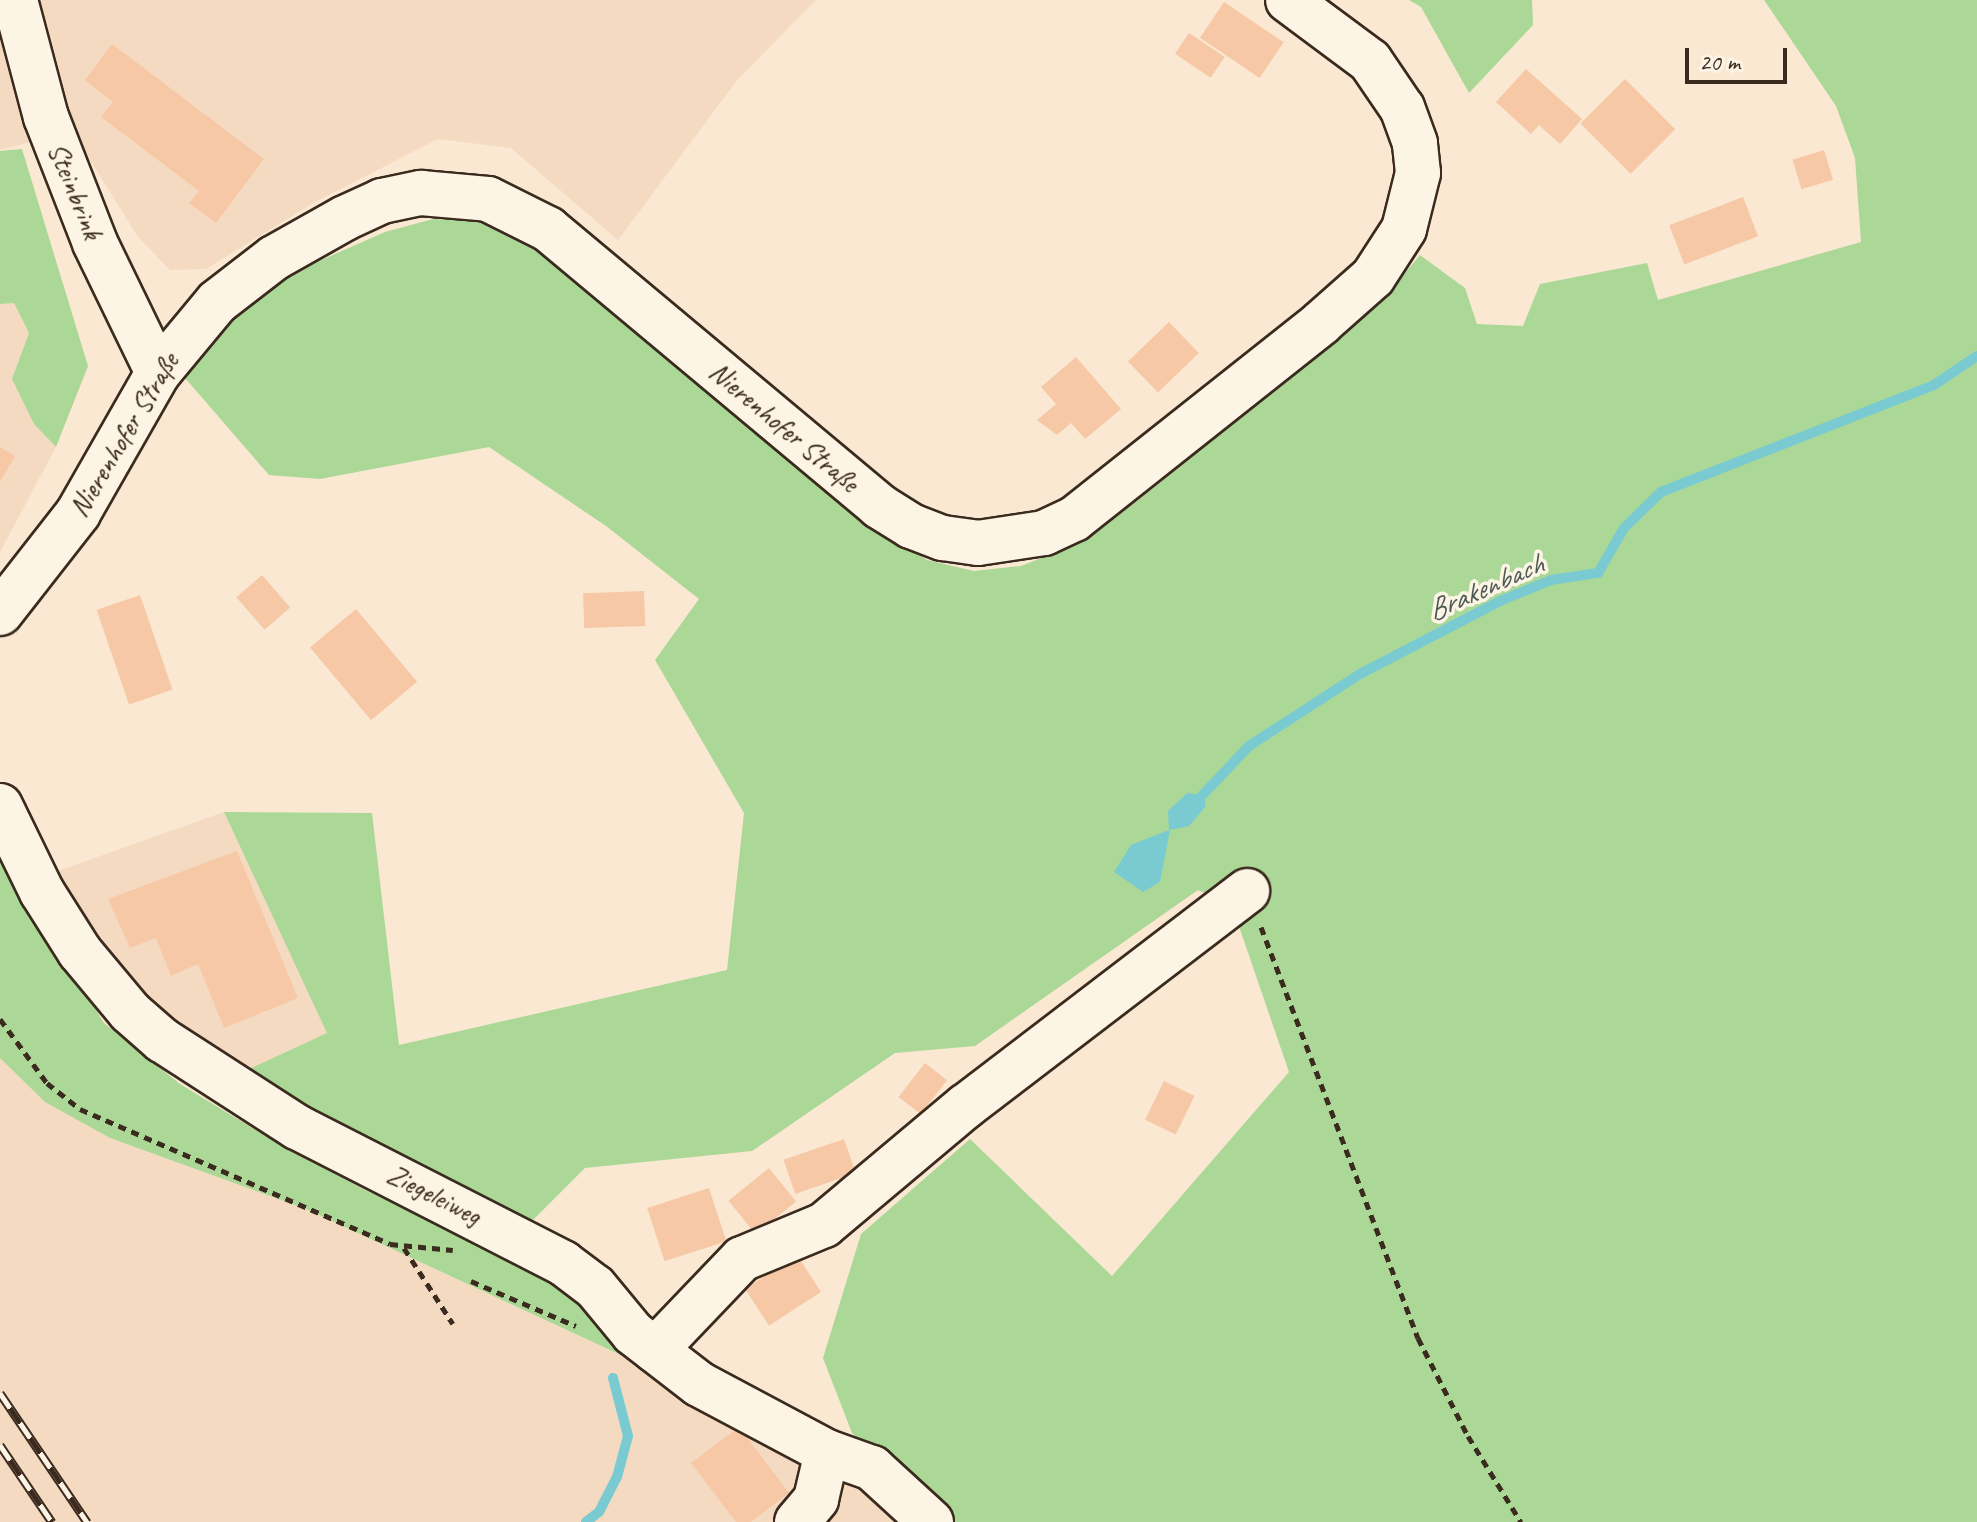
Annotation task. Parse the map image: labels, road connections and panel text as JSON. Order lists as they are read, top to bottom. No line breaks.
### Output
{"streets":{"street":["Steinbrink","Nierenhofer Straße","Ziegeleiweg"]},"crossings":[["Steinbrink","Nierenhofer Straße"]],"water":["Brakenbach"],"scale_bar":"20 m"}
